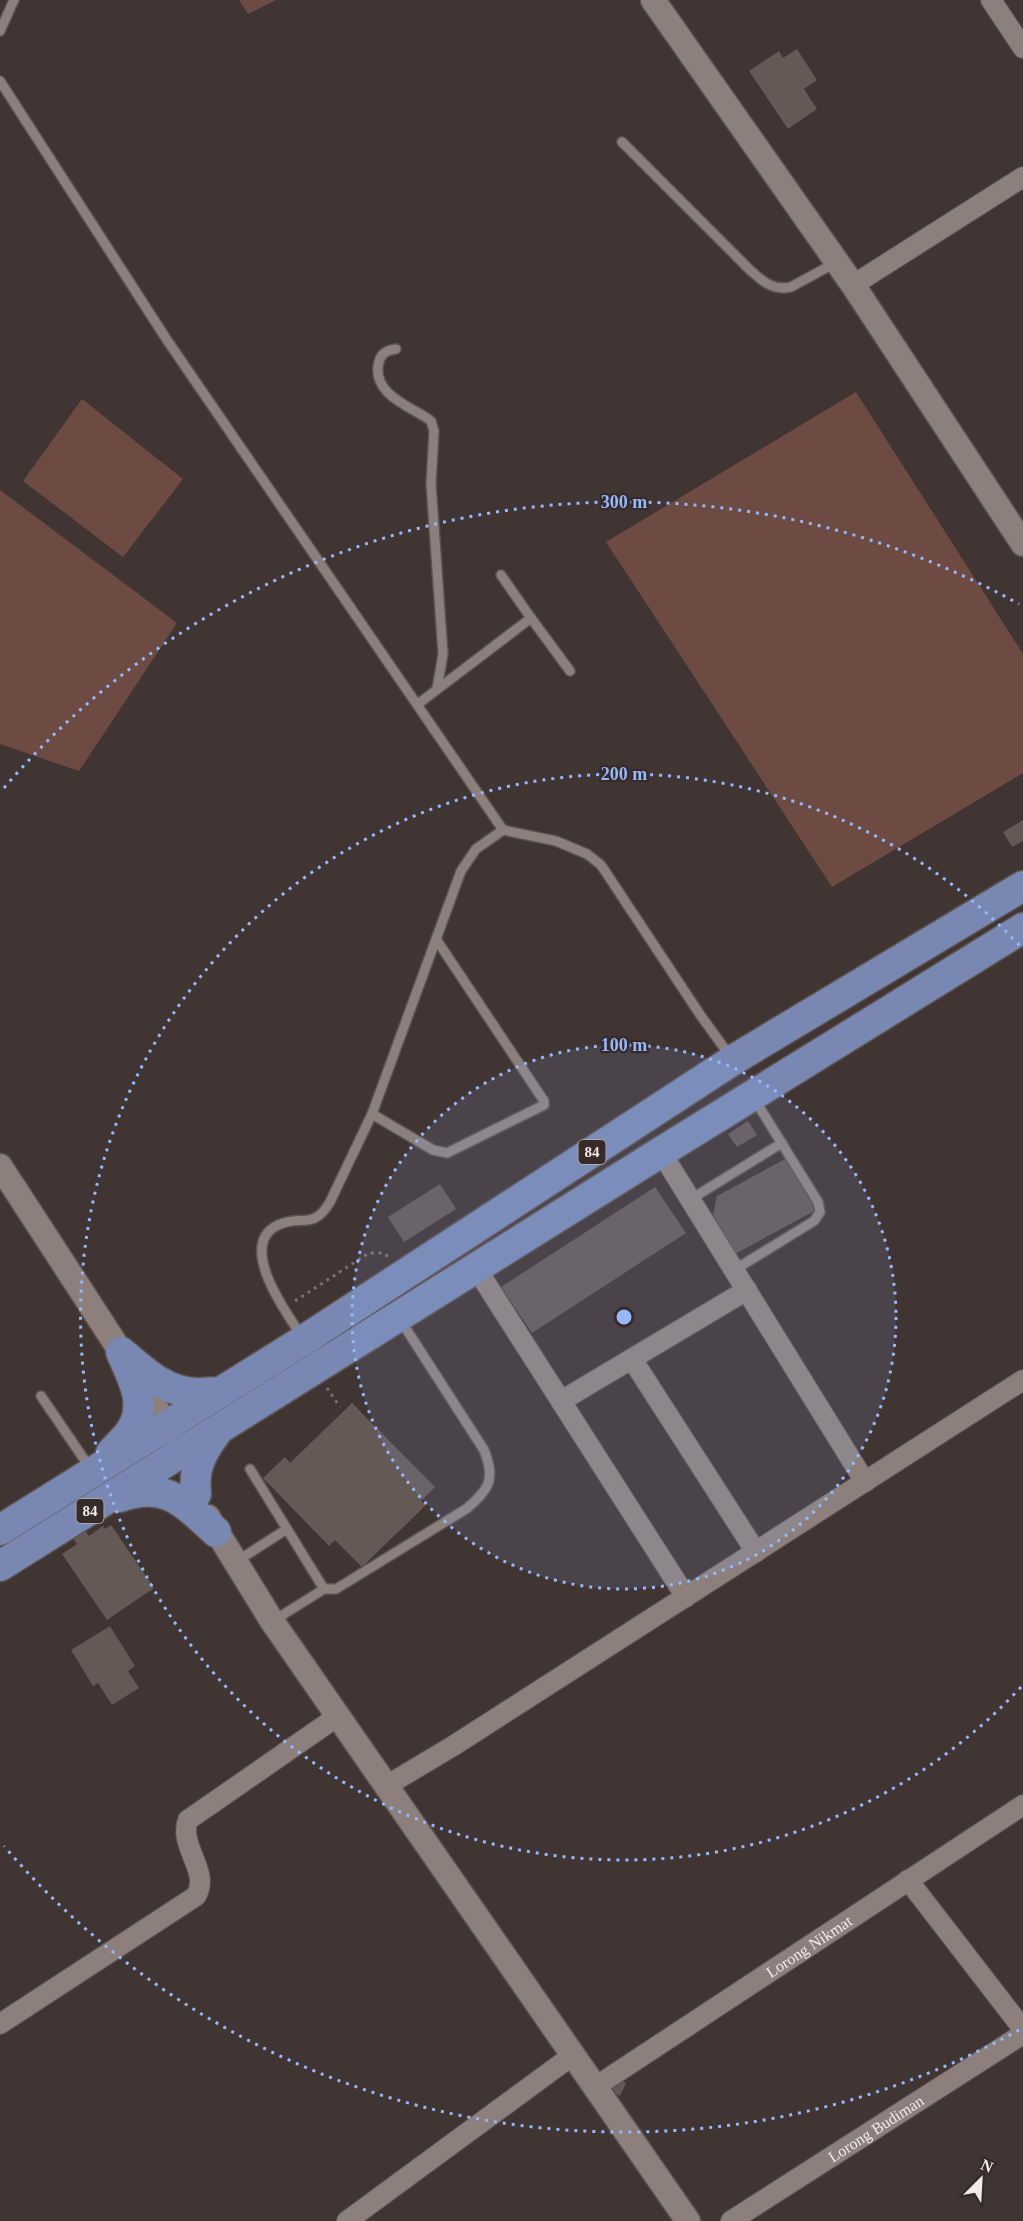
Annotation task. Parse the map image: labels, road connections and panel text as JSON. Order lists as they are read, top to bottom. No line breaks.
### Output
{"streets":{"main road":["84"],"street":["Lorong Nikmat","Lorong Budiman"]},"north":"top right","rings":["300 m","200 m","100 m"]}
